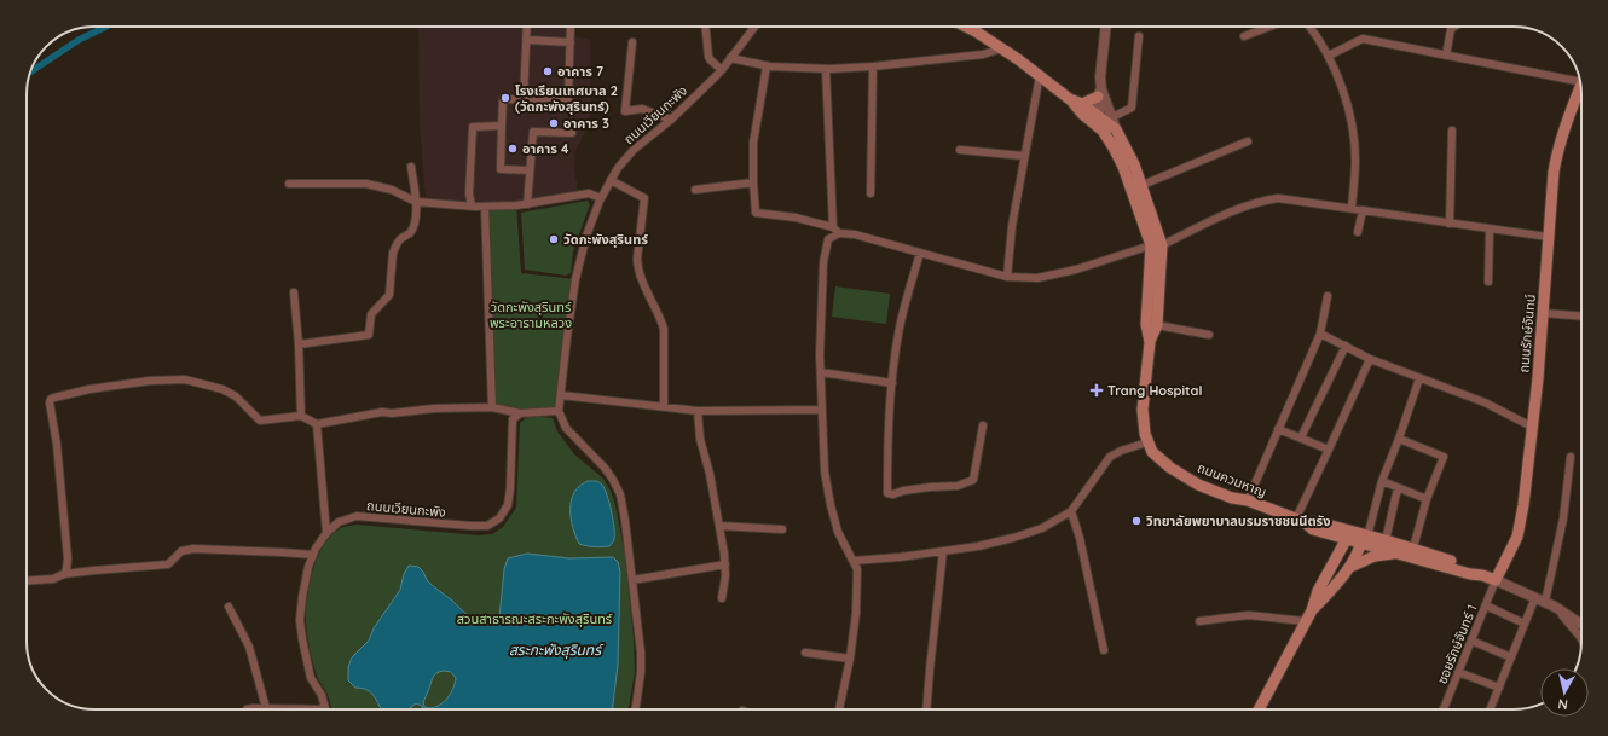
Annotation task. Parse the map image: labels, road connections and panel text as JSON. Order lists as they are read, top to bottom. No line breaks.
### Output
{"streets":{"main road":["ถนนรักษ์จันทน์","ถนนควนหาญ"],"street":["ถนนเวียนกะพัง","ซอยรักษ์จันทร์ 1"]},"crossings":[["ถนนรักษ์จันทน์","ซอยรักษ์จันทร์ 1"]],"water":["สระกะพังสุรินทร์"],"parks":["วัดกะพังสุรินทร์ พระอารามหลวง","สวนสาธารณะสระกะพังสุรินทร์"],"places":{"other":["อาคาร 7","โรงเรียนเทศบาล 2 (วัดกะพังสุรินทร์)","อาคาร 3","อาคาร 4","วัดกะพังสุรินทร์","วิทยาลัยพยาบาลบรมราชชนนีตรัง"],"health":["Trang Hospital"]},"north":"bottom"}
